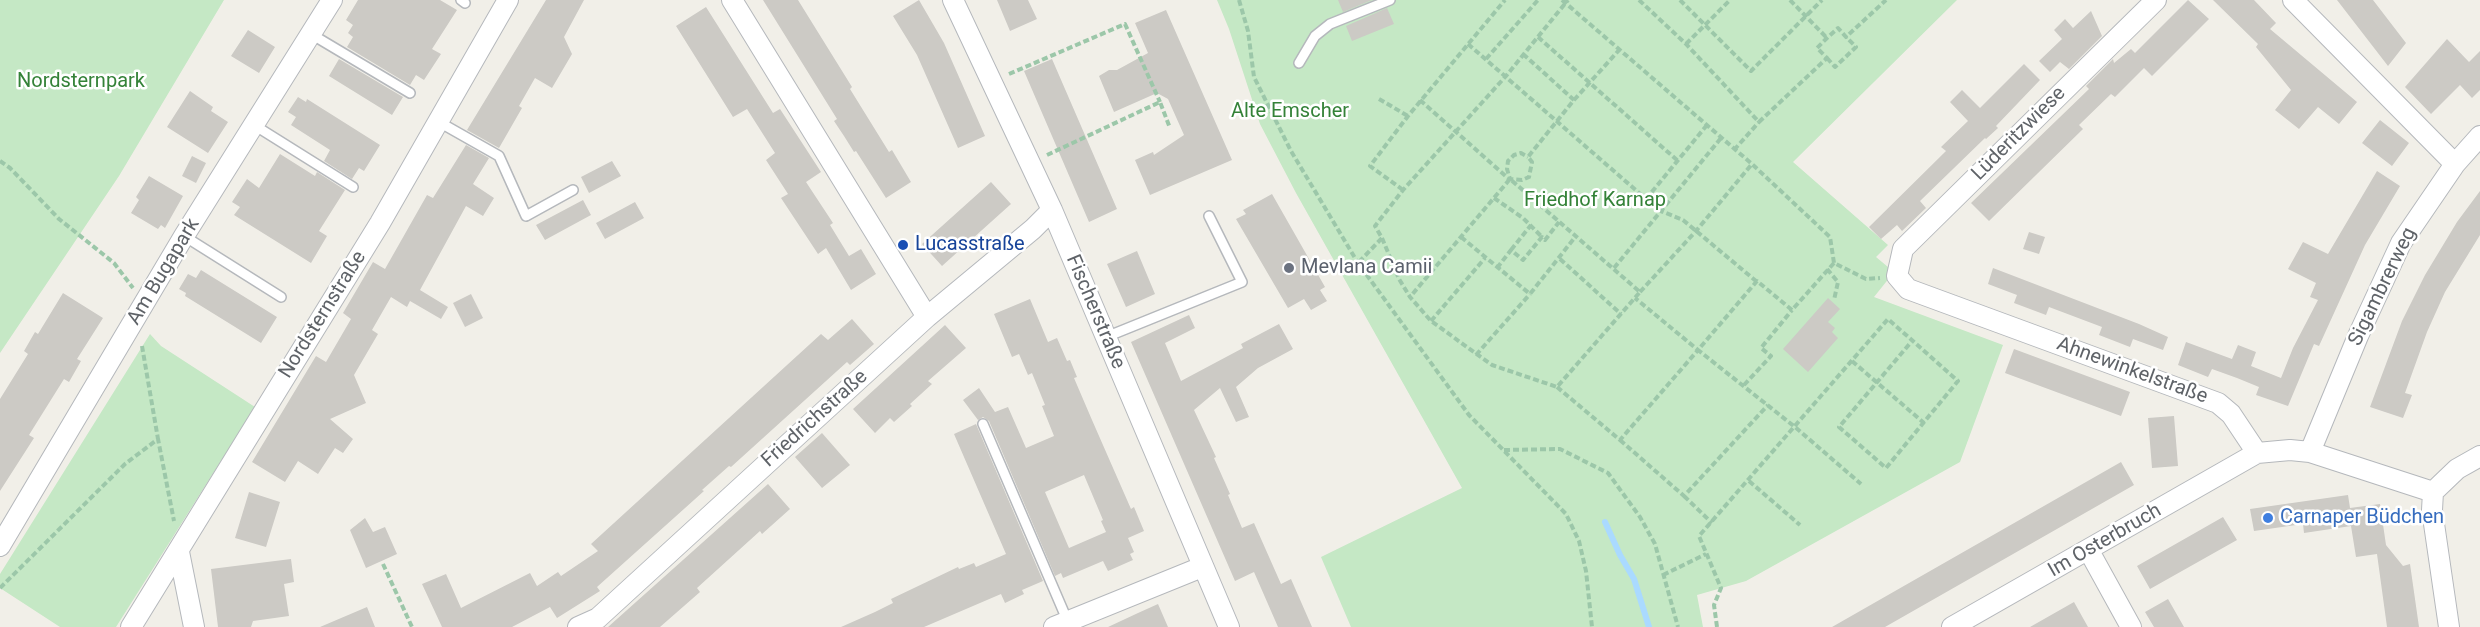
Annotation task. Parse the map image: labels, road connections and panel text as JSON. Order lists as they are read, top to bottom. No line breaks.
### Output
{"streets":{"street":["Lüderitzwiese","Am Bugapark","Sigambrerweg","Fischerstraße","Nordsternstraße","Ahnewinkelstraße","Friedrichstraße","Im Osterbruch"]},"crossings":[["Lüderitzwiese","Ahnewinkelstraße"],["Fischerstraße","Friedrichstraße"],["Ahnewinkelstraße","Im Osterbruch"]],"parks":["Nordsternpark","Alte Emscher","Friedhof Karnap"],"places":["Lucasstraße","Mevlana Camii","Carnaper Büdchen"]}
